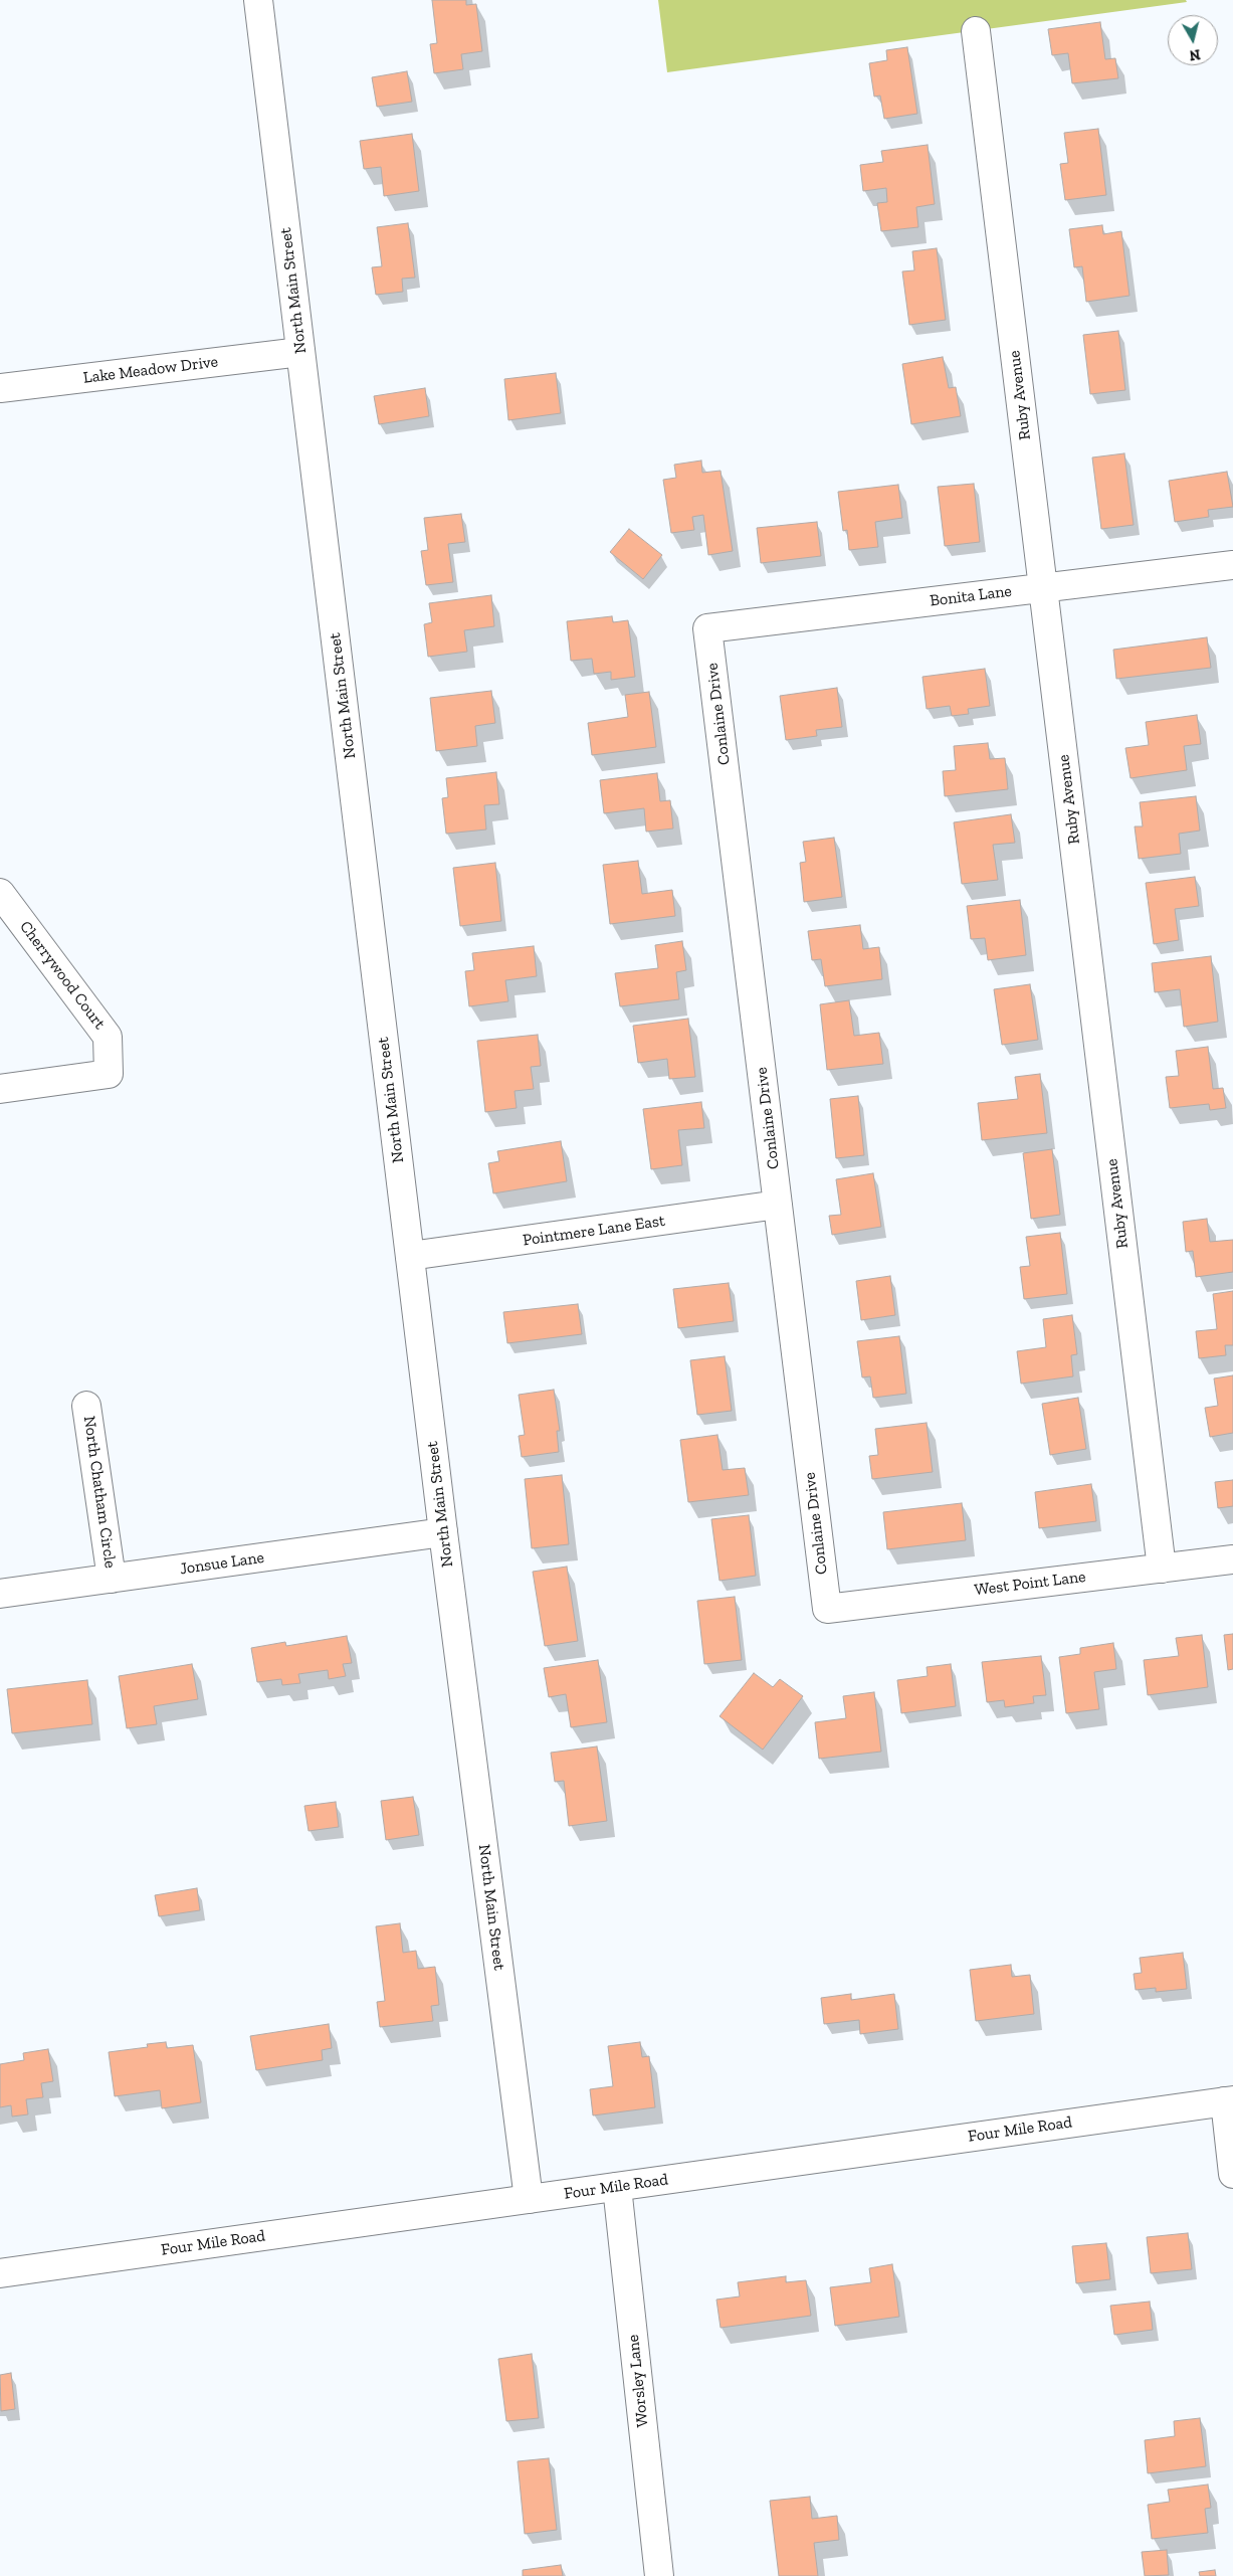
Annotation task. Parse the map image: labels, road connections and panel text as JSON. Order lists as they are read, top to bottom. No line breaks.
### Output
{"streets":{"street":["North Main Street","Lake Meadow Drive","Ruby Avenue","Bonita Lane","Conlaine Drive","Cherrywood Court","Pointmere Lane East","North Chatham Circle","Jonsue Lane","West Point Lane","Four Mile Road","Worsley Lane"]},"crossings":[["North Main Street","Lake Meadow Drive"],["North Main Street","Pointmere Lane East"],["North Main Street","Jonsue Lane"],["North Main Street","Four Mile Road"],["Ruby Avenue","Bonita Lane"],["Ruby Avenue","West Point Lane"],["Bonita Lane","Conlaine Drive"],["Conlaine Drive","Pointmere Lane East"],["Conlaine Drive","West Point Lane"],["North Chatham Circle","Jonsue Lane"],["Four Mile Road","Worsley Lane"]],"north":"bottom"}
